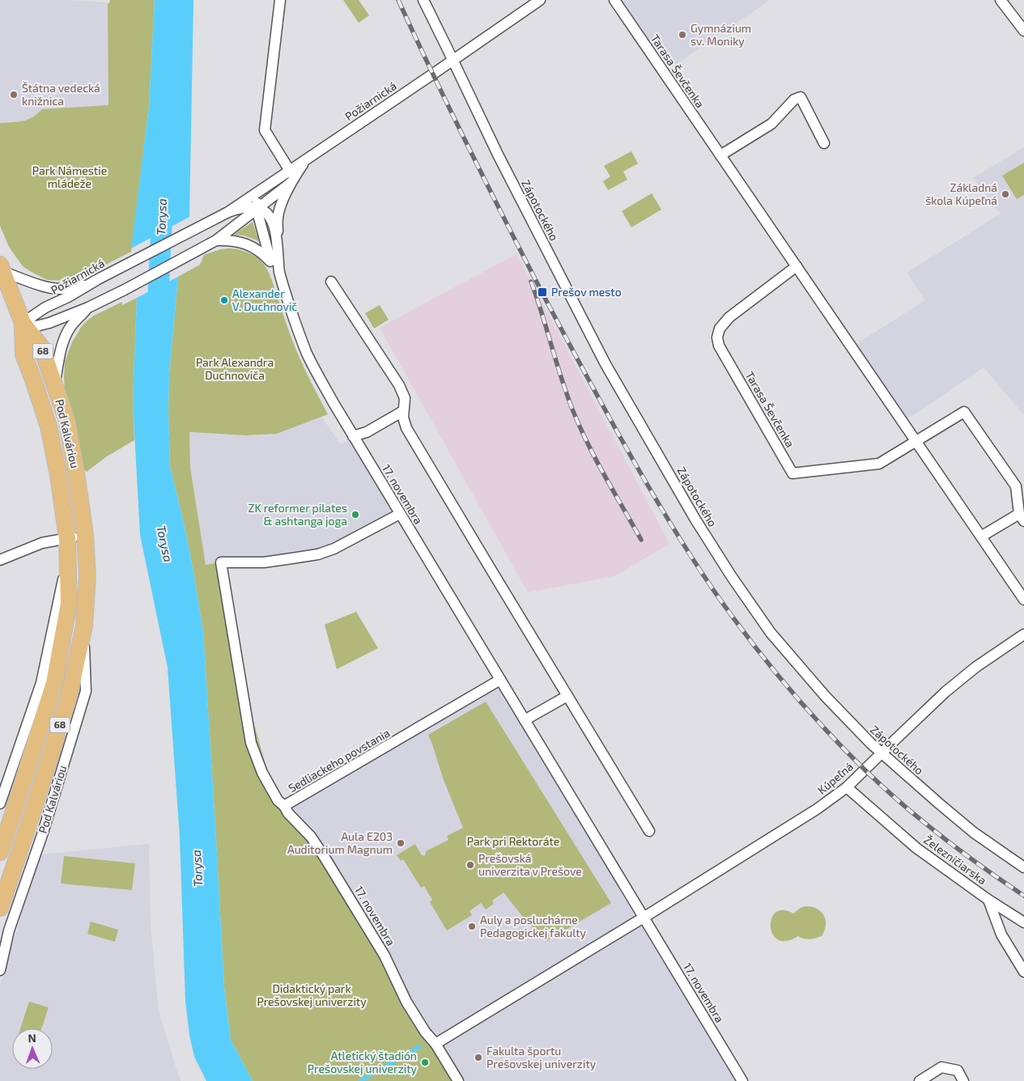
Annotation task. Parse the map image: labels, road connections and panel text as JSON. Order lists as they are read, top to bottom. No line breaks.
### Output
{"streets":{"main road":["68","Pod Kalváriou"],"street":["Tarasa Ševčenka","Požiarnická","Zápotockého","17. novembra","Sedliackeho povstania","Kúpeľná","Železničiarska"]},"crossings":[["Požiarnická","Zápotockého"],["Požiarnická","68"],["Požiarnická","Pod Kalváriou"],["Zápotockého","Kúpeľná"],["68","Pod Kalváriou"],["17. novembra","Sedliackeho povstania"],["17. novembra","Kúpeľná"],["Kúpeľná","Železničiarska"]],"water":["Torysa"],"parks":["Park Námestie mládeže","Park Alexandra Duchnoviča","Park pri Rektoráte","Didaktický park Prešovskej univerzity"],"places":{"other":["Gymnázium sv. Moniky","Štátna vedecká knižnica","Základná škola Kúpeľná","Alexander V. Duchnovič","ZK reformer pilates & ashtanga joga","Aula E203 Auditorium Magnum","Prešovská univerzita v Prešove","Auly a posluchárne Pedagogickej fakulty","Fakulta športu Prešovskej univerzity","Atletický štadión Prešovskej univerzity"],"transit":["Prešov mesto"]},"north":"top"}
